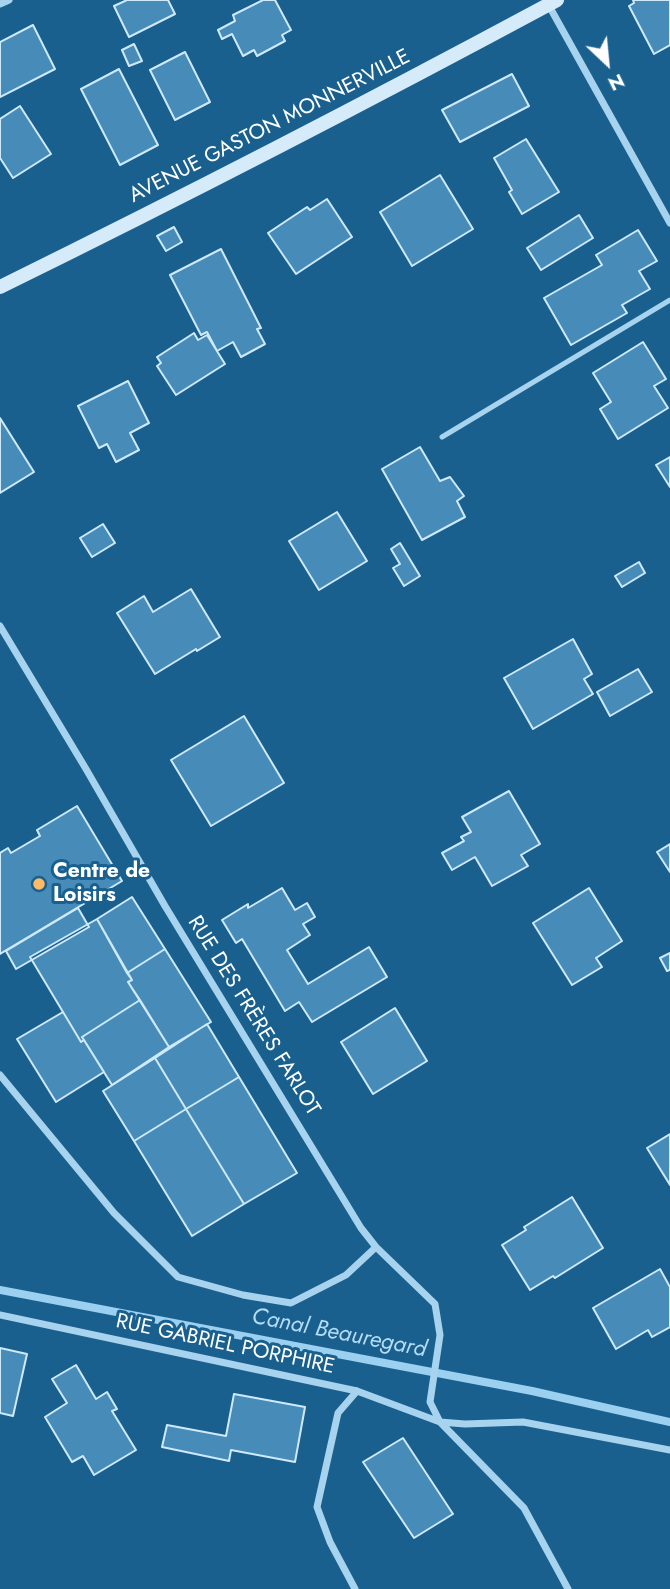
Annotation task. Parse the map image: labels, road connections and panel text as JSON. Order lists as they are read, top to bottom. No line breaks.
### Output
{"streets":{"main road":["AVENUE GASTON MONNERVILLE"],"street":["RUE DES FRÈRES FARLOT","RUE GABRIEL PORPHIRE"]},"crossings":[["RUE DES FRÈRES FARLOT","RUE GABRIEL PORPHIRE"]],"water":["Canal Beauregard"],"places":["Centre de Loisirs"],"north":"bottom right"}
